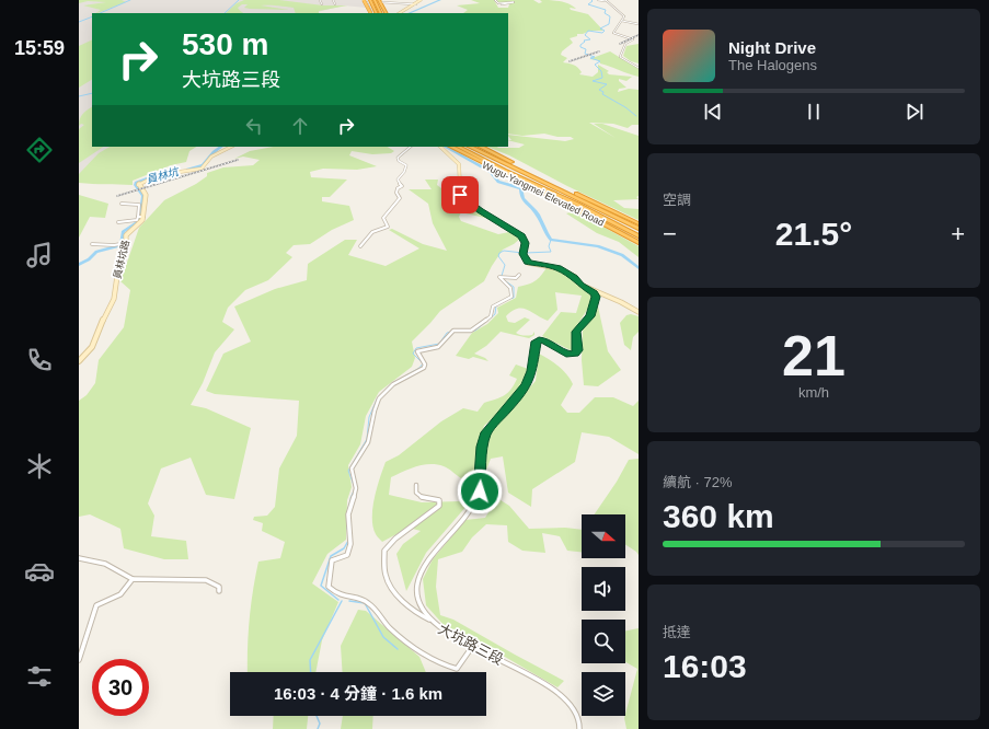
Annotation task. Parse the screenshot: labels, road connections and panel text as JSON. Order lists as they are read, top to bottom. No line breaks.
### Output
{"streets":{"highway":["Wugu-Yangmei Elevated Road"],"street":["員林坑路","大坑路三段"]},"water":["員林坑"],"north":"right","page":{"tabs":"15:59","turn":["530 m","大坑路三段"],"song":["Night Drive","The Halogens"],"tile":["空調",["21","km/h"],["續航 · 72%","360 km"],["抵達","16:03"]],"heat":["−","21.5°","+"],"limit":"30","trip":"16:03 · 4 分鐘 · 1.6 km"}}
